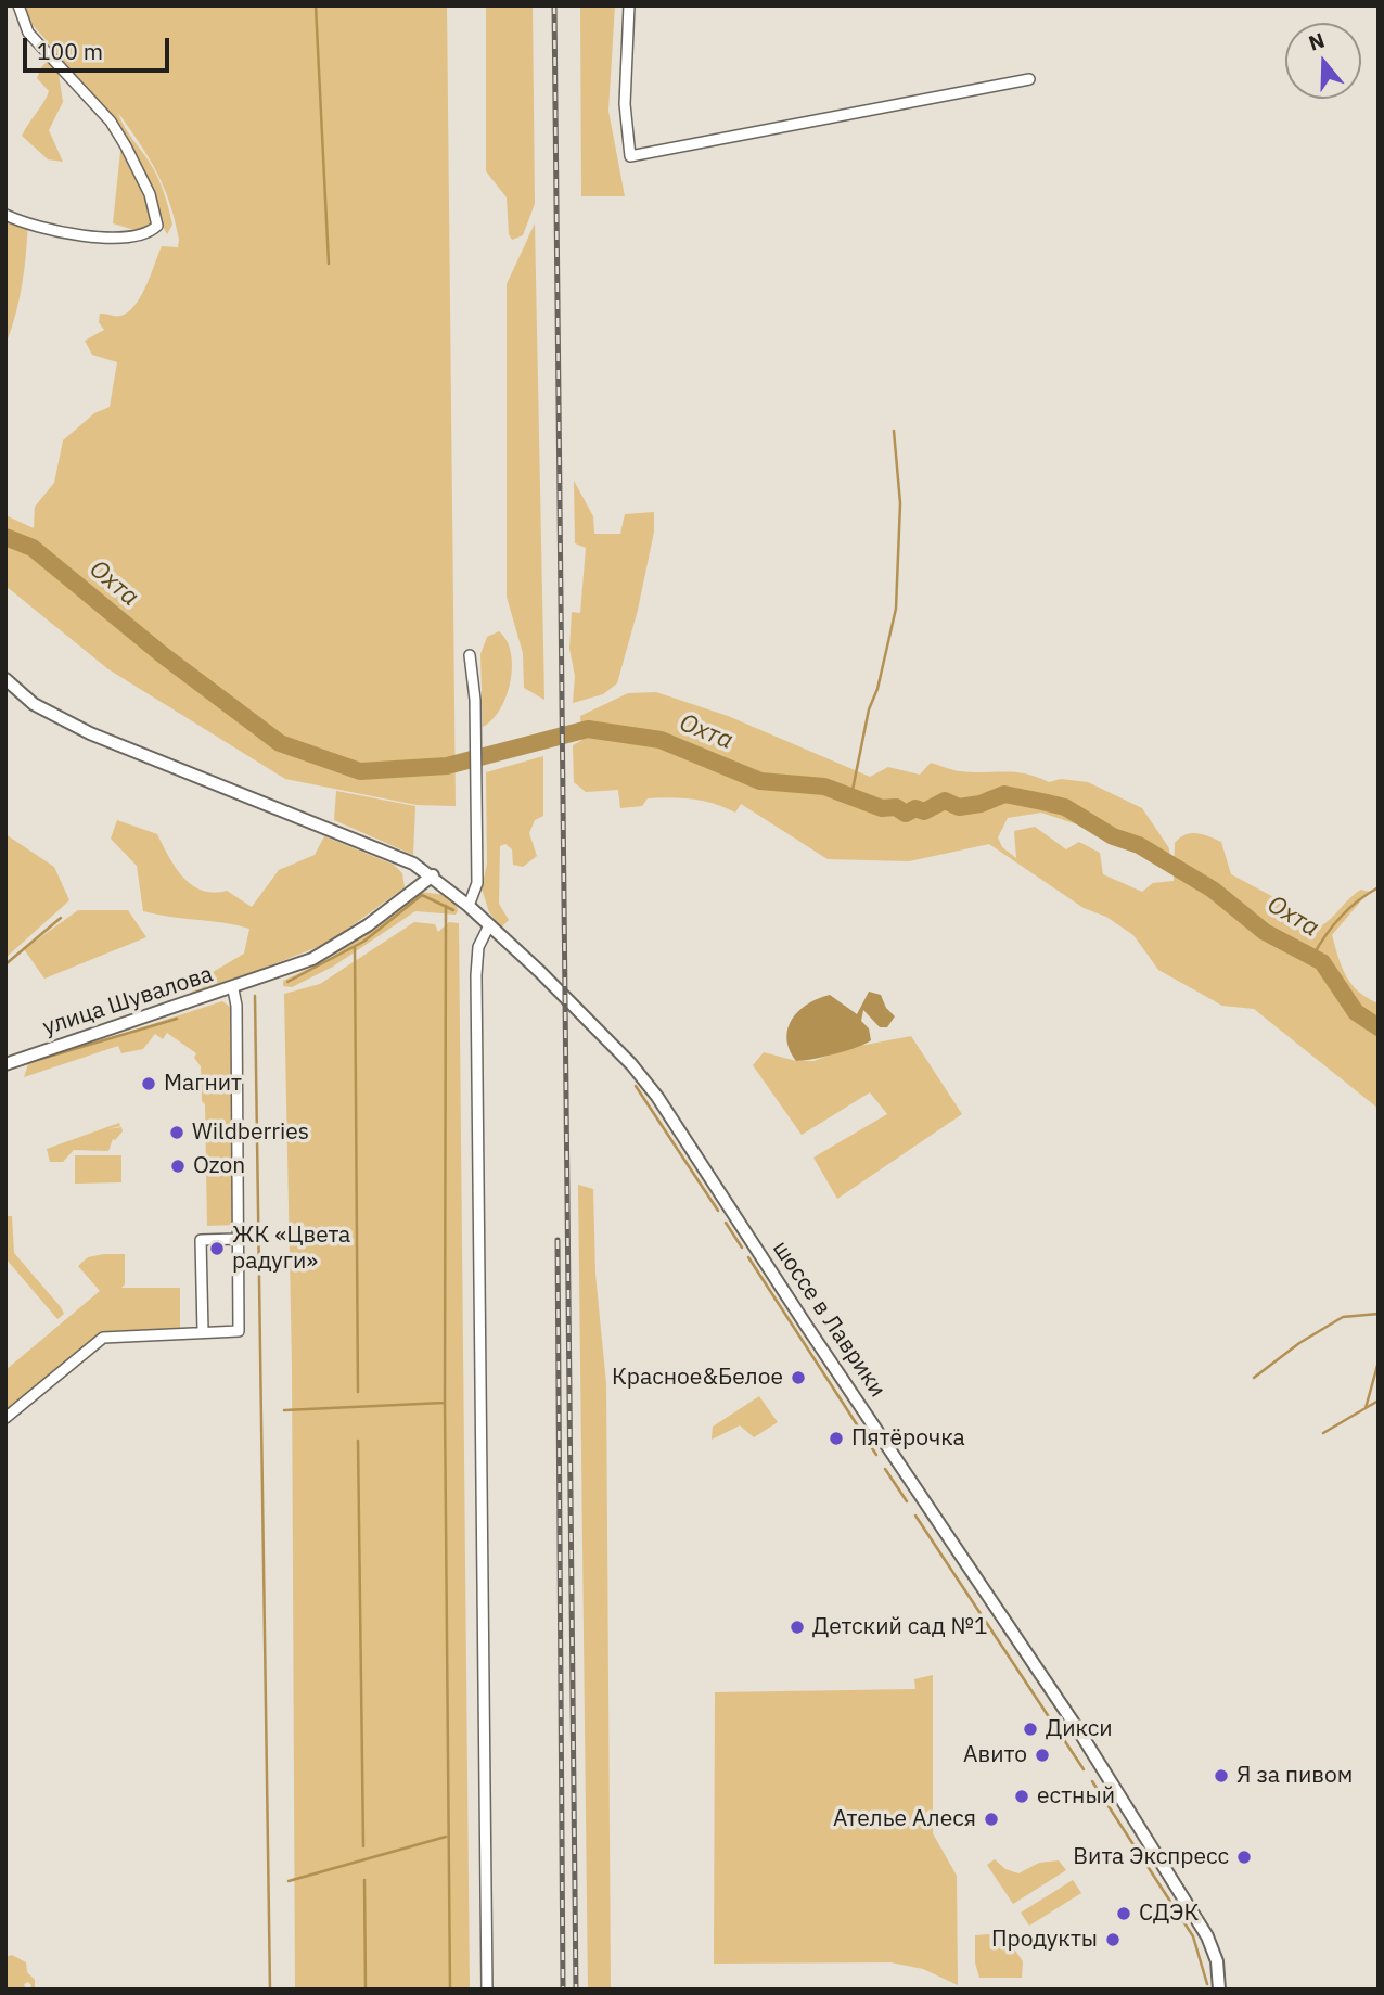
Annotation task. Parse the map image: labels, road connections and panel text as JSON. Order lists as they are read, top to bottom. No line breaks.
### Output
{"streets":{"street":["улица Шувалова","шоссе в Лаврики"]},"crossings":[["улица Шувалова","шоссе в Лаврики"]],"water":["Охта"],"places":["Магнит","Wildberries","Ozon","ЖК «Цвета радуги»","Красное&Белое","Пятёрочка","Детский сад №1","Дикси","Авито","Я за пивом","естный","Ателье Алеся","Вита Экспресс","СДЭК","Продукты"],"scale_bar":"100 m","north":"top"}
